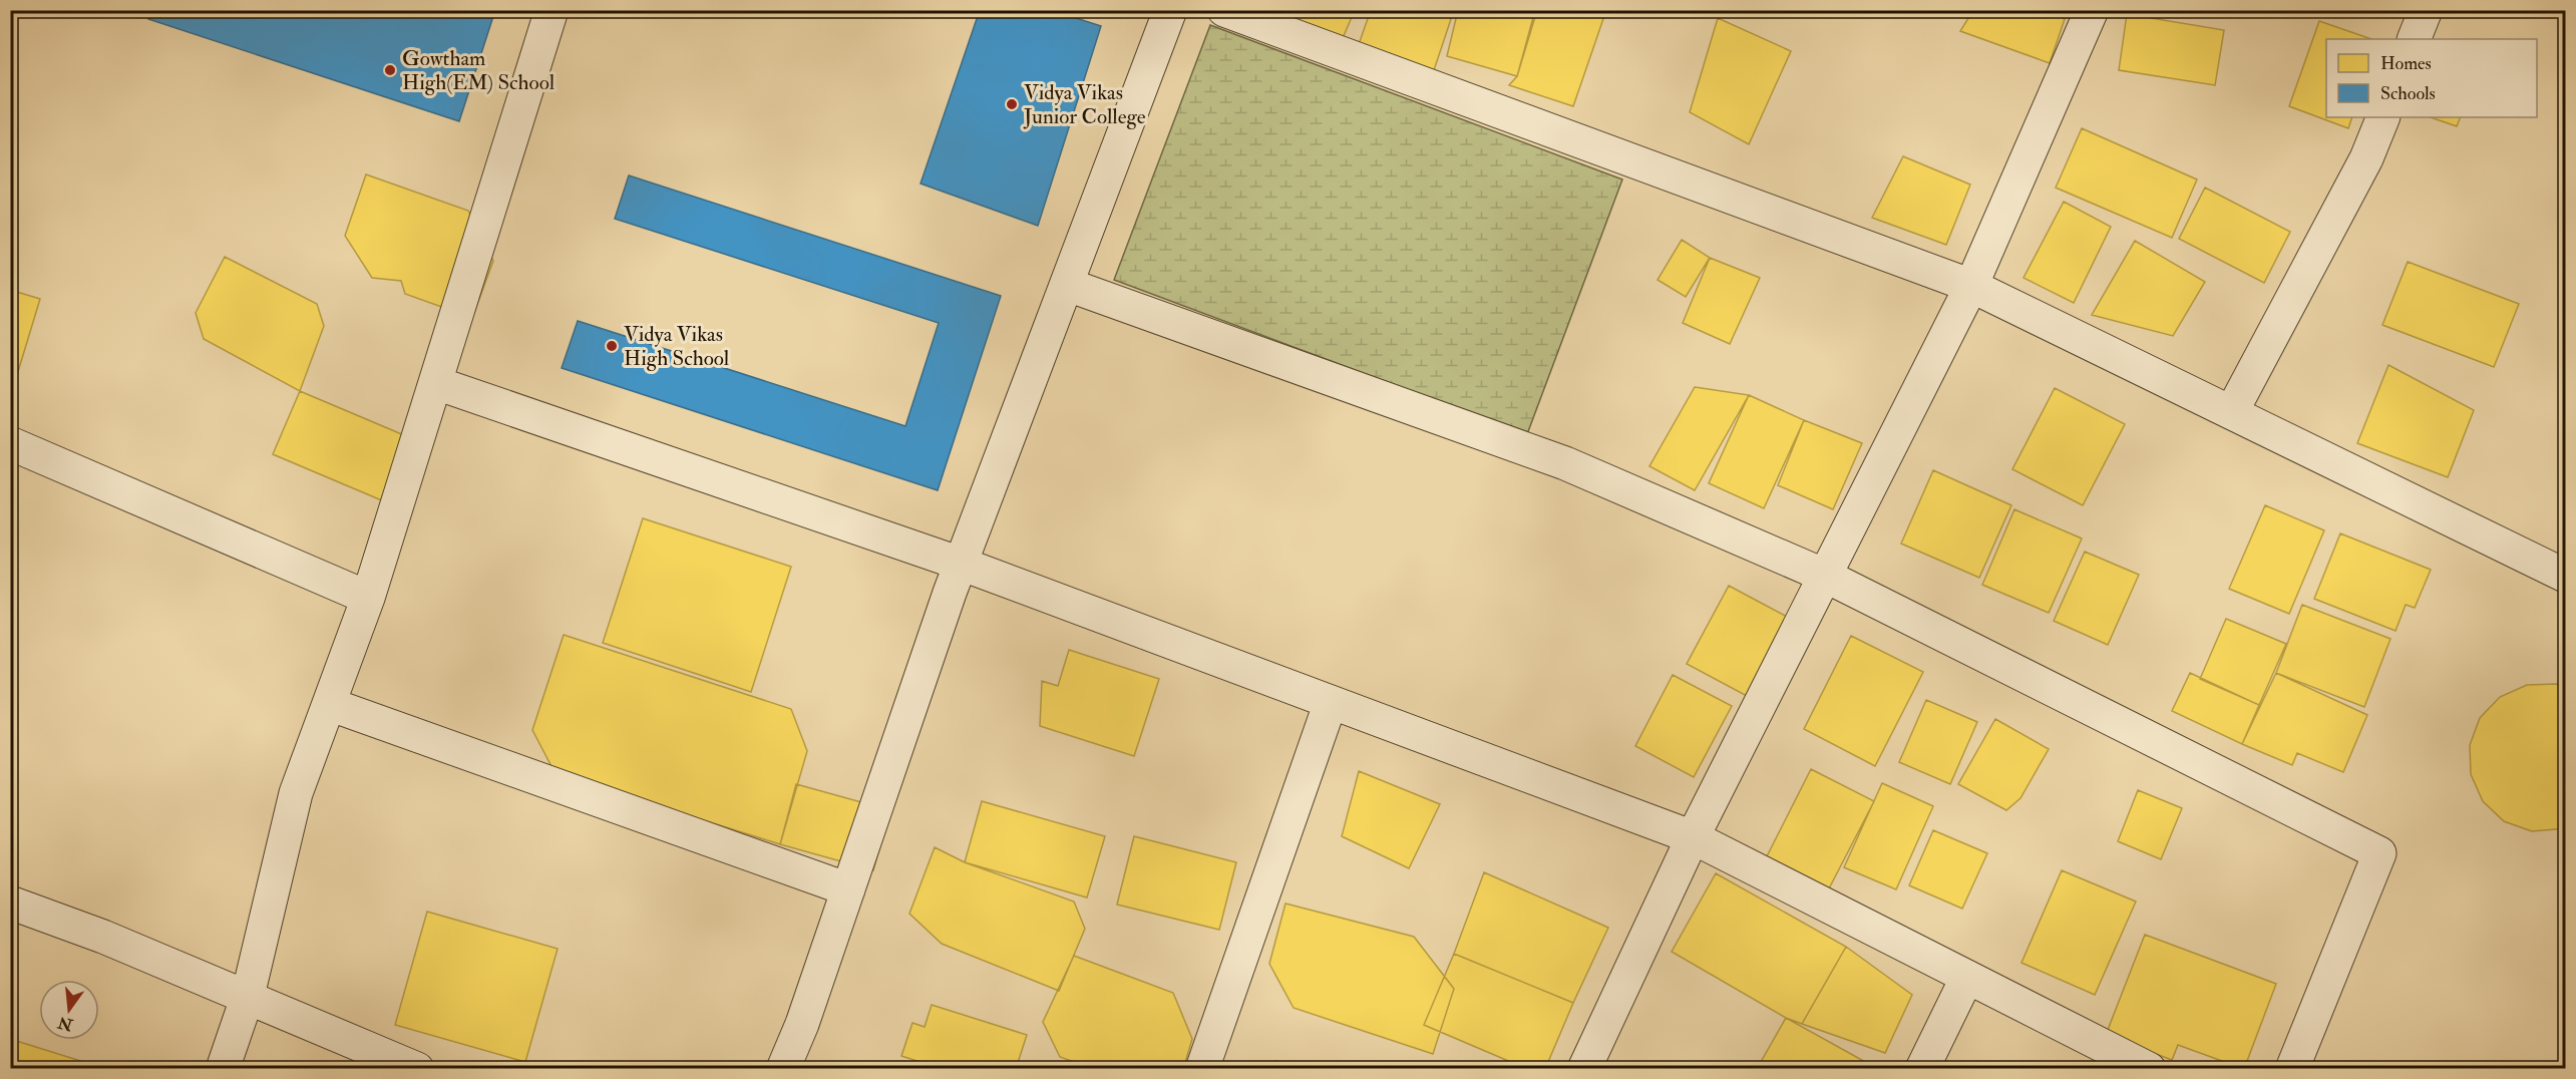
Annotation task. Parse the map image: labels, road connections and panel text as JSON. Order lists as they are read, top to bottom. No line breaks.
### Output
{"places":["Gowtham High(EM) School","Vidya Vikas Junior College","Vidya Vikas High School"],"legend":["Homes","Schools"],"north":"bottom"}
